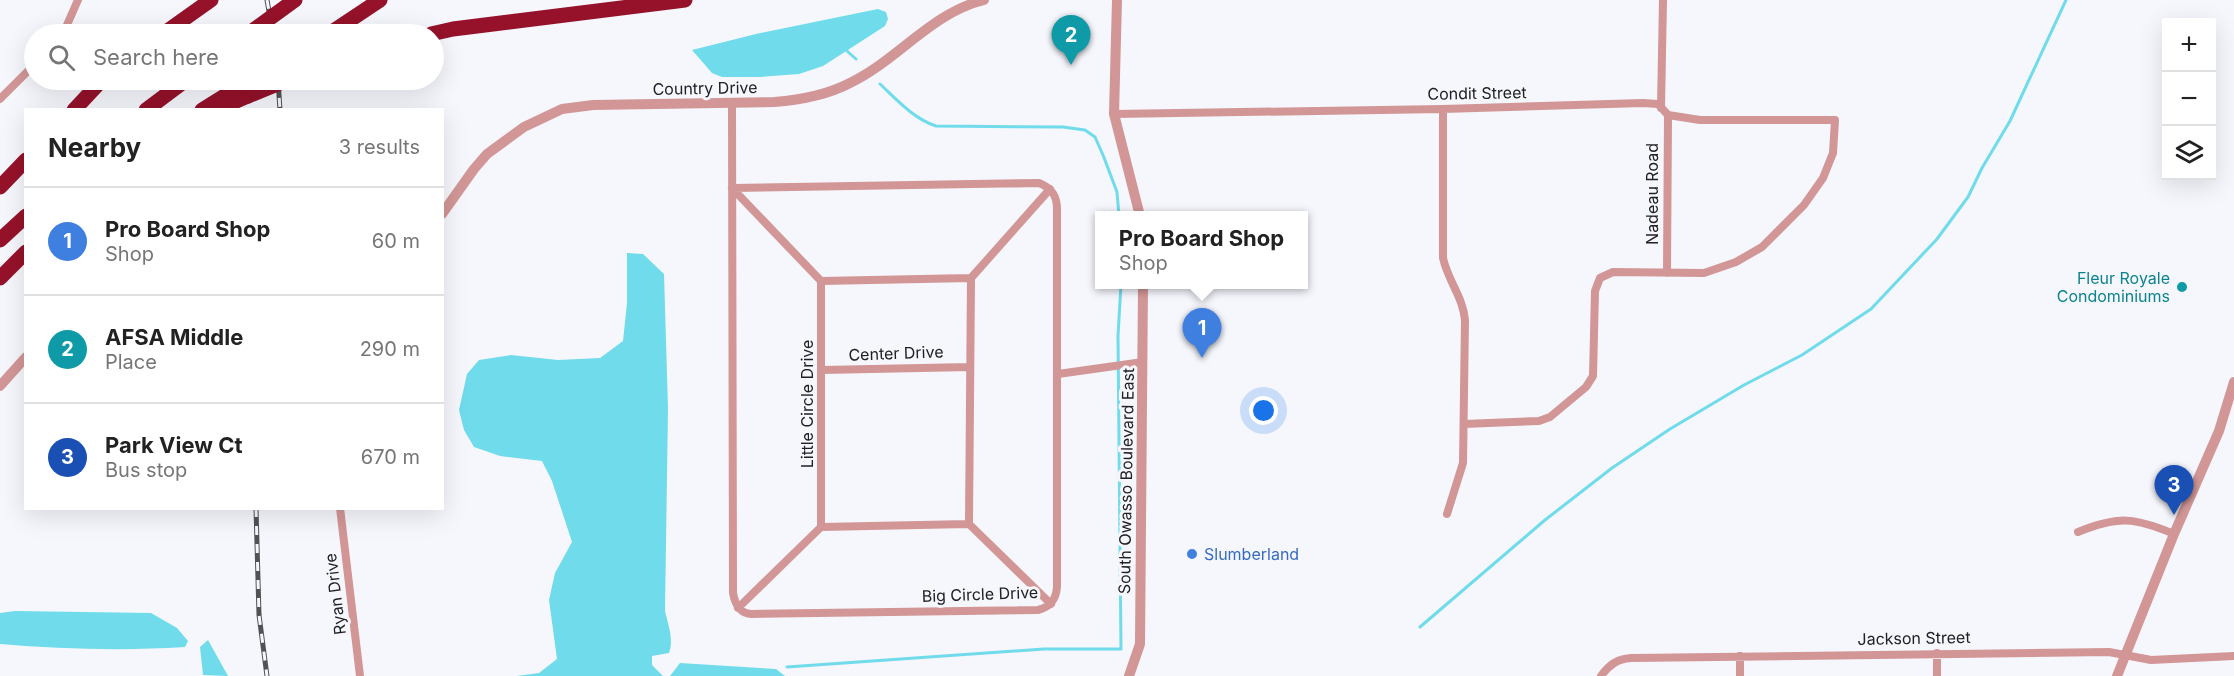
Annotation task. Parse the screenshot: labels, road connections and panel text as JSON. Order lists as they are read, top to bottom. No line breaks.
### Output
{"streets":{"street":["Country Drive","Condit Street","Nadeau Road","Center Drive","Little Circle Drive","South Owasso Boulevard East","Ryan Drive","Big Circle Drive","Jackson Street"]},"crossings":[["Center Drive","Little Circle Drive"]],"places":["Fleur Royale Condominiums","Slumberland"],"page":{"pins":["2","1","3"],"map_buttons":["+","−"],"search":"Search here","heading":["Nearby","3 results"],"list":[{"mark":"1","name":"Pro Board Shop","note":"Shop","value":"60 m"},{"mark":"2","name":"AFSA Middle","note":"Place","value":"290 m"},{"mark":"3","name":"Park View Ct","note":"Bus stop","value":"670 m"}],"popup":["Pro Board Shop","Shop"]}}
